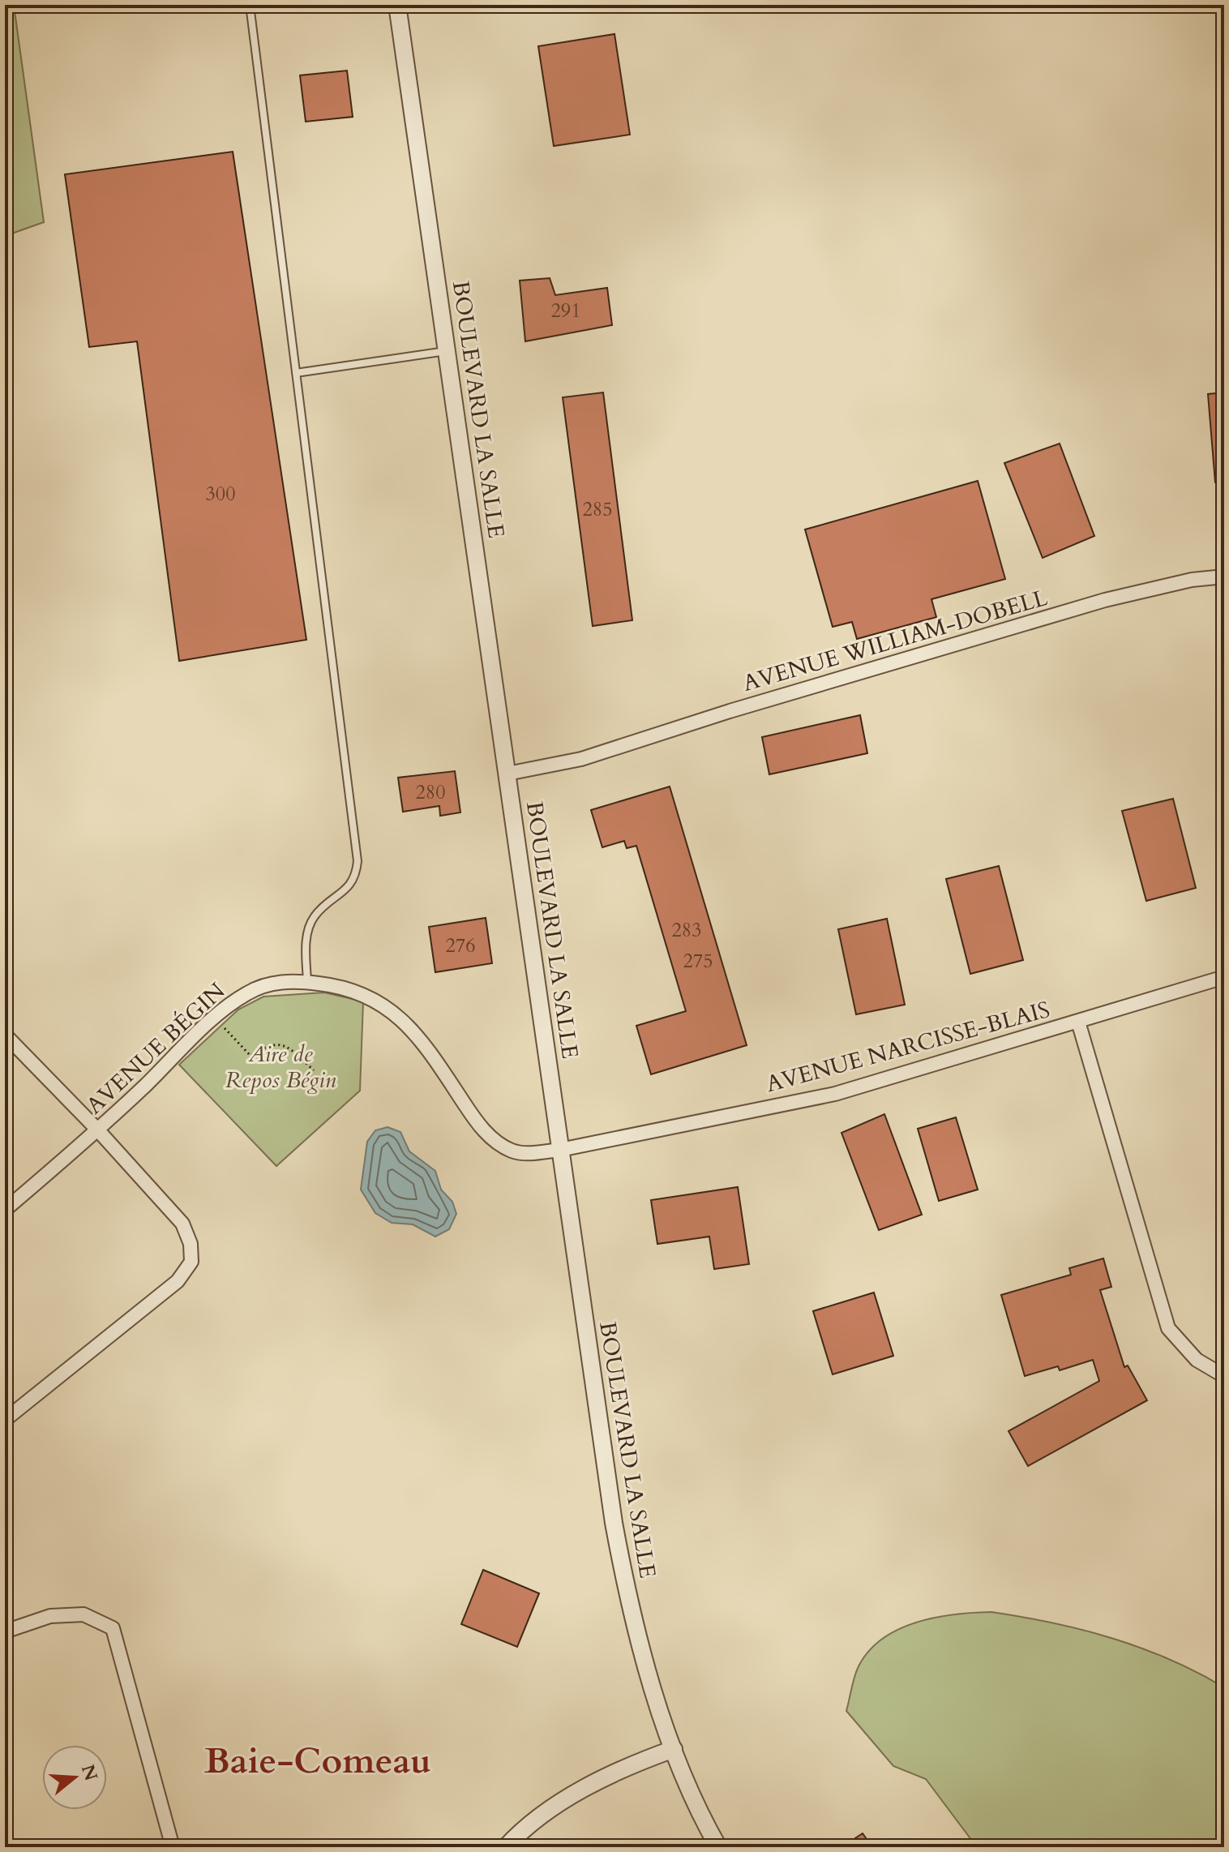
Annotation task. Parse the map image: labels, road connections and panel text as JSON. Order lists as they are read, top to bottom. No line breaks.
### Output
{"streets":{"street":["BOULEVARD LA SALLE","AVENUE WILLIAM-DOBELL","AVENUE NARCISSE-BLAIS","AVENUE BÉGIN"]},"crossings":[["BOULEVARD LA SALLE","AVENUE WILLIAM-DOBELL"],["BOULEVARD LA SALLE","AVENUE NARCISSE-BLAIS"],["BOULEVARD LA SALLE","AVENUE BÉGIN"],["AVENUE NARCISSE-BLAIS","AVENUE BÉGIN"]],"districts":["Baie-Comeau"],"parks":["Aire de Repos Bégin"],"house_numbers":["291","300","285","280","283","276","275"],"north":"right"}
